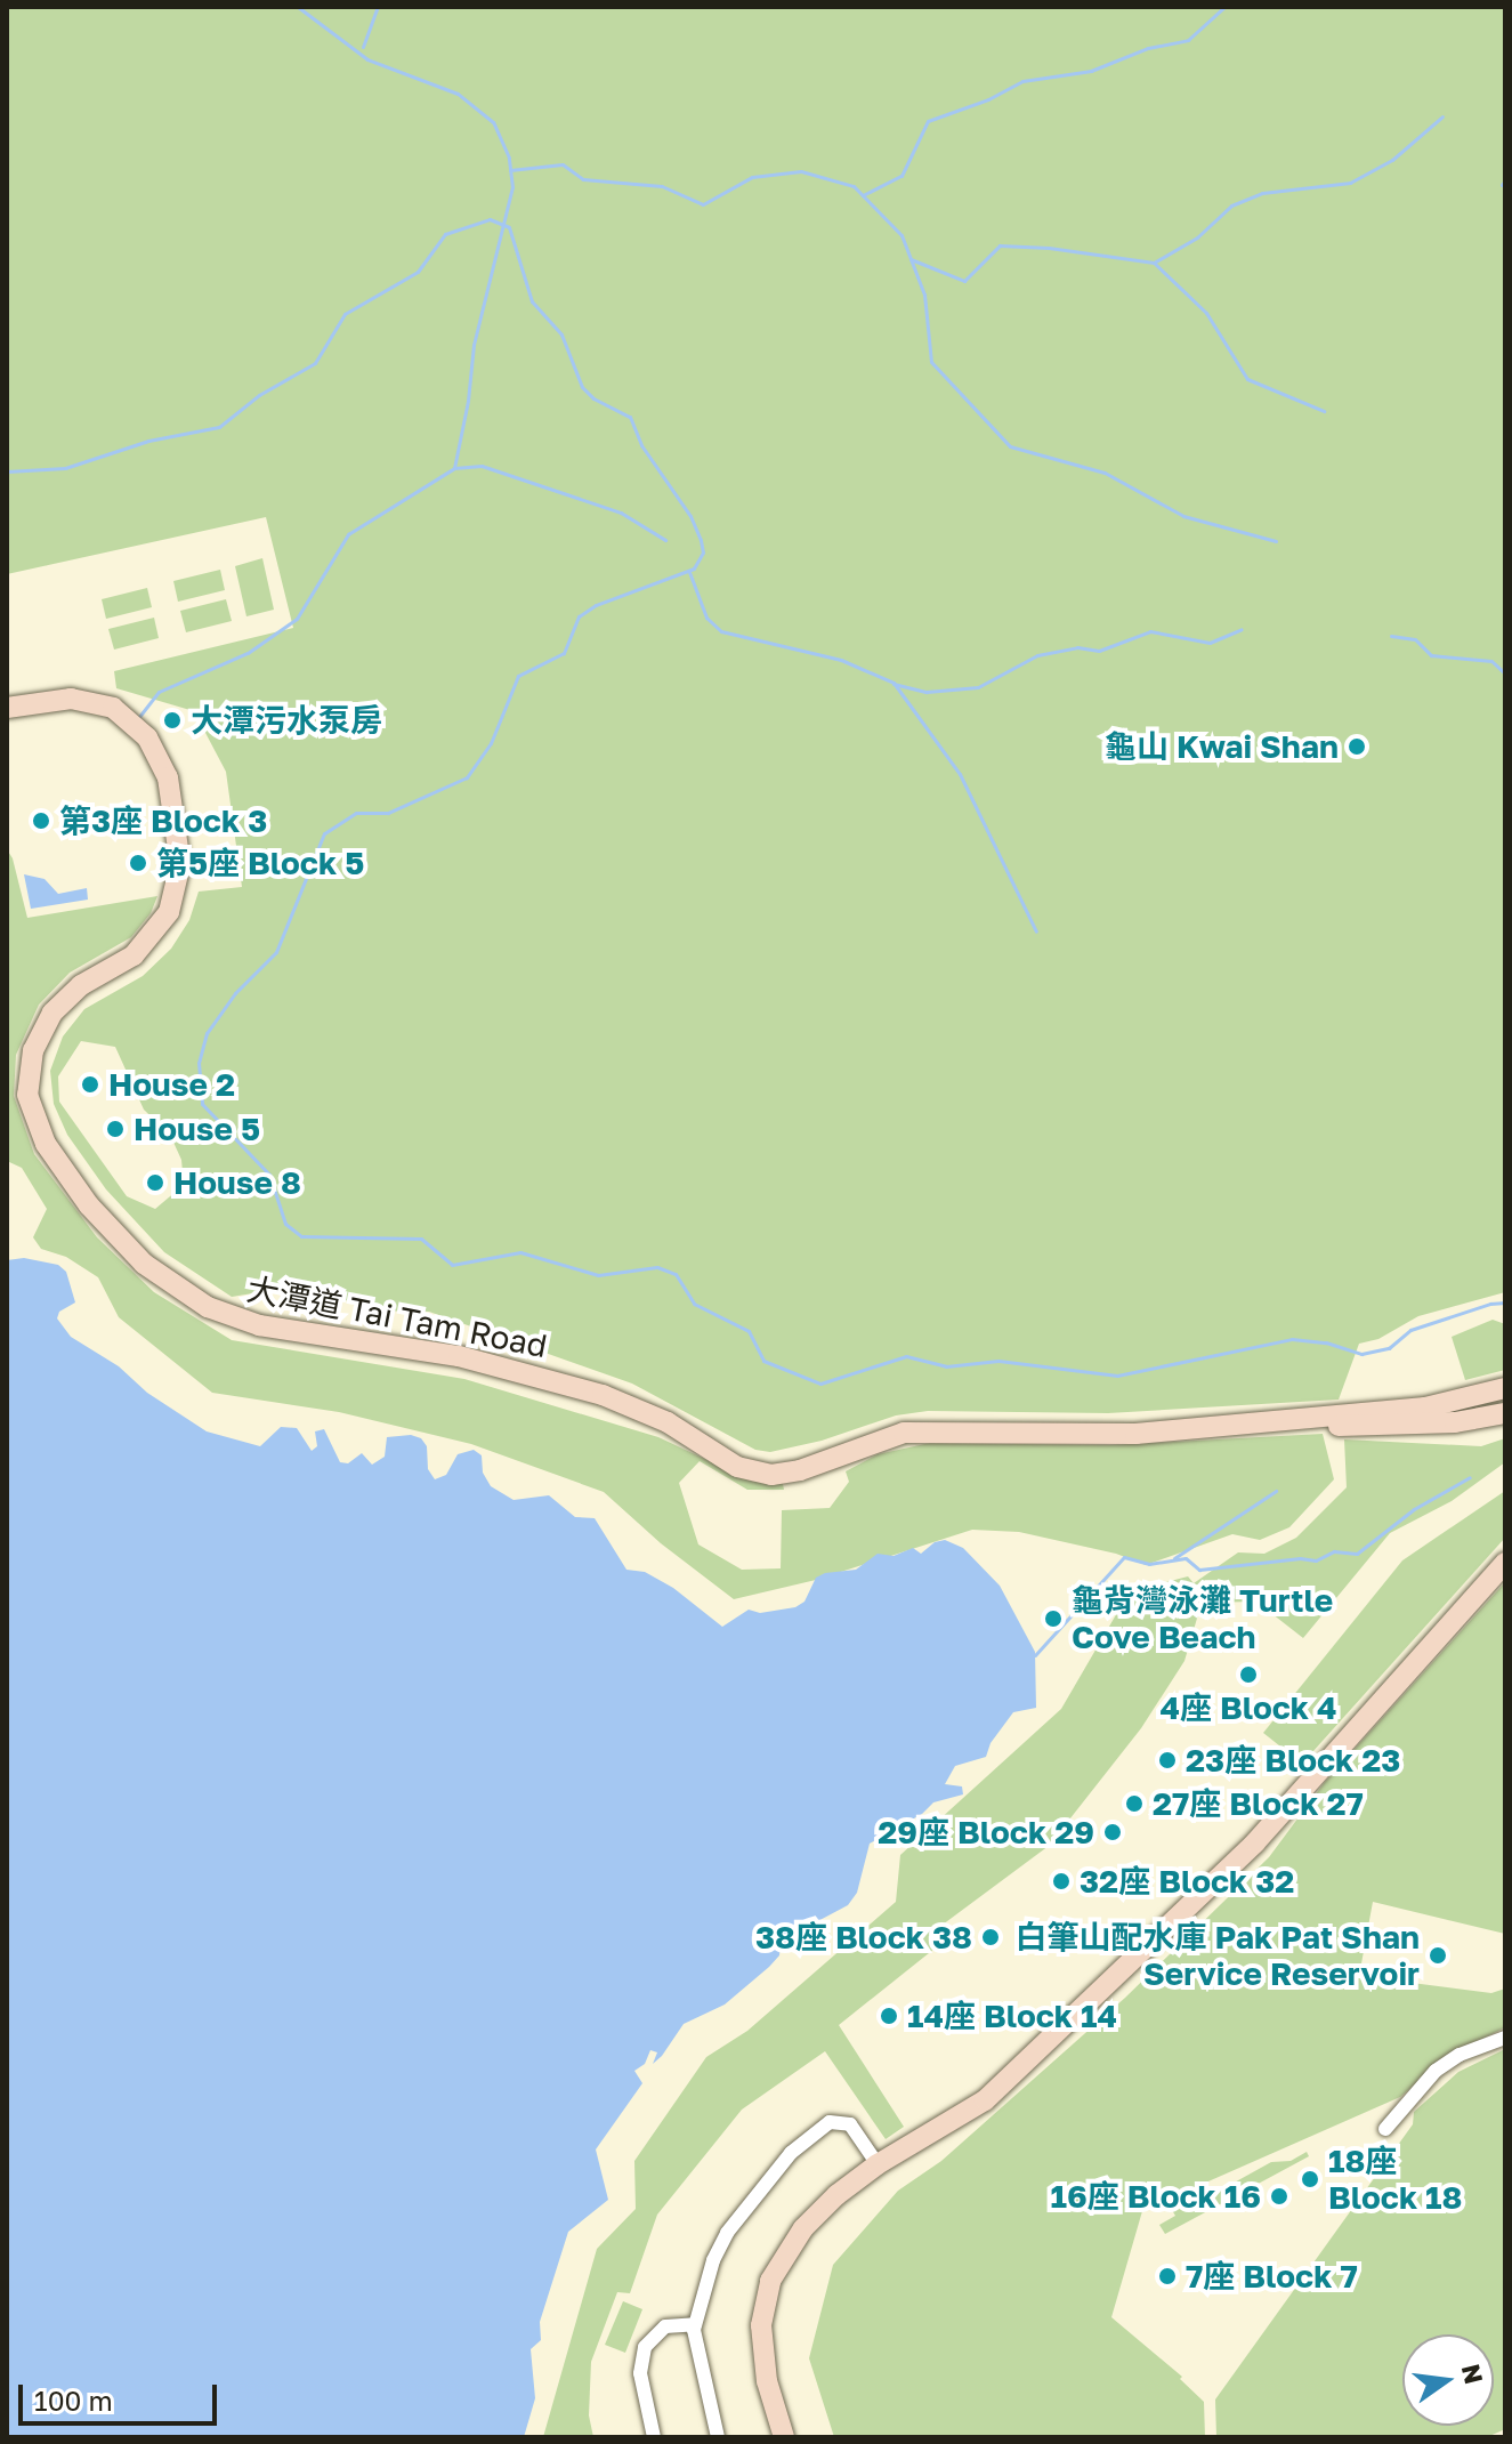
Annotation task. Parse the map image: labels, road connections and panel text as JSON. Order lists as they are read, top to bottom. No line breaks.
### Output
{"streets":{"main road":["大潭道 Tai Tam Road"]},"places":["大潭污水泵房","龜山 Kwai Shan","第3座 Block 3","第5座 Block 5","House 2","House 5","House 8","龜背灣泳灘 Turtle Cove Beach","4座 Block 4","23座 Block 23","27座 Block 27","29座 Block 29","32座 Block 32","38座 Block 38","白筆山配水庫 Pak Pat Shan Service Reservoir","14座 Block 14","18座 Block 18","16座 Block 16","7座 Block 7"],"scale_bar":"100 m","north":"right"}
